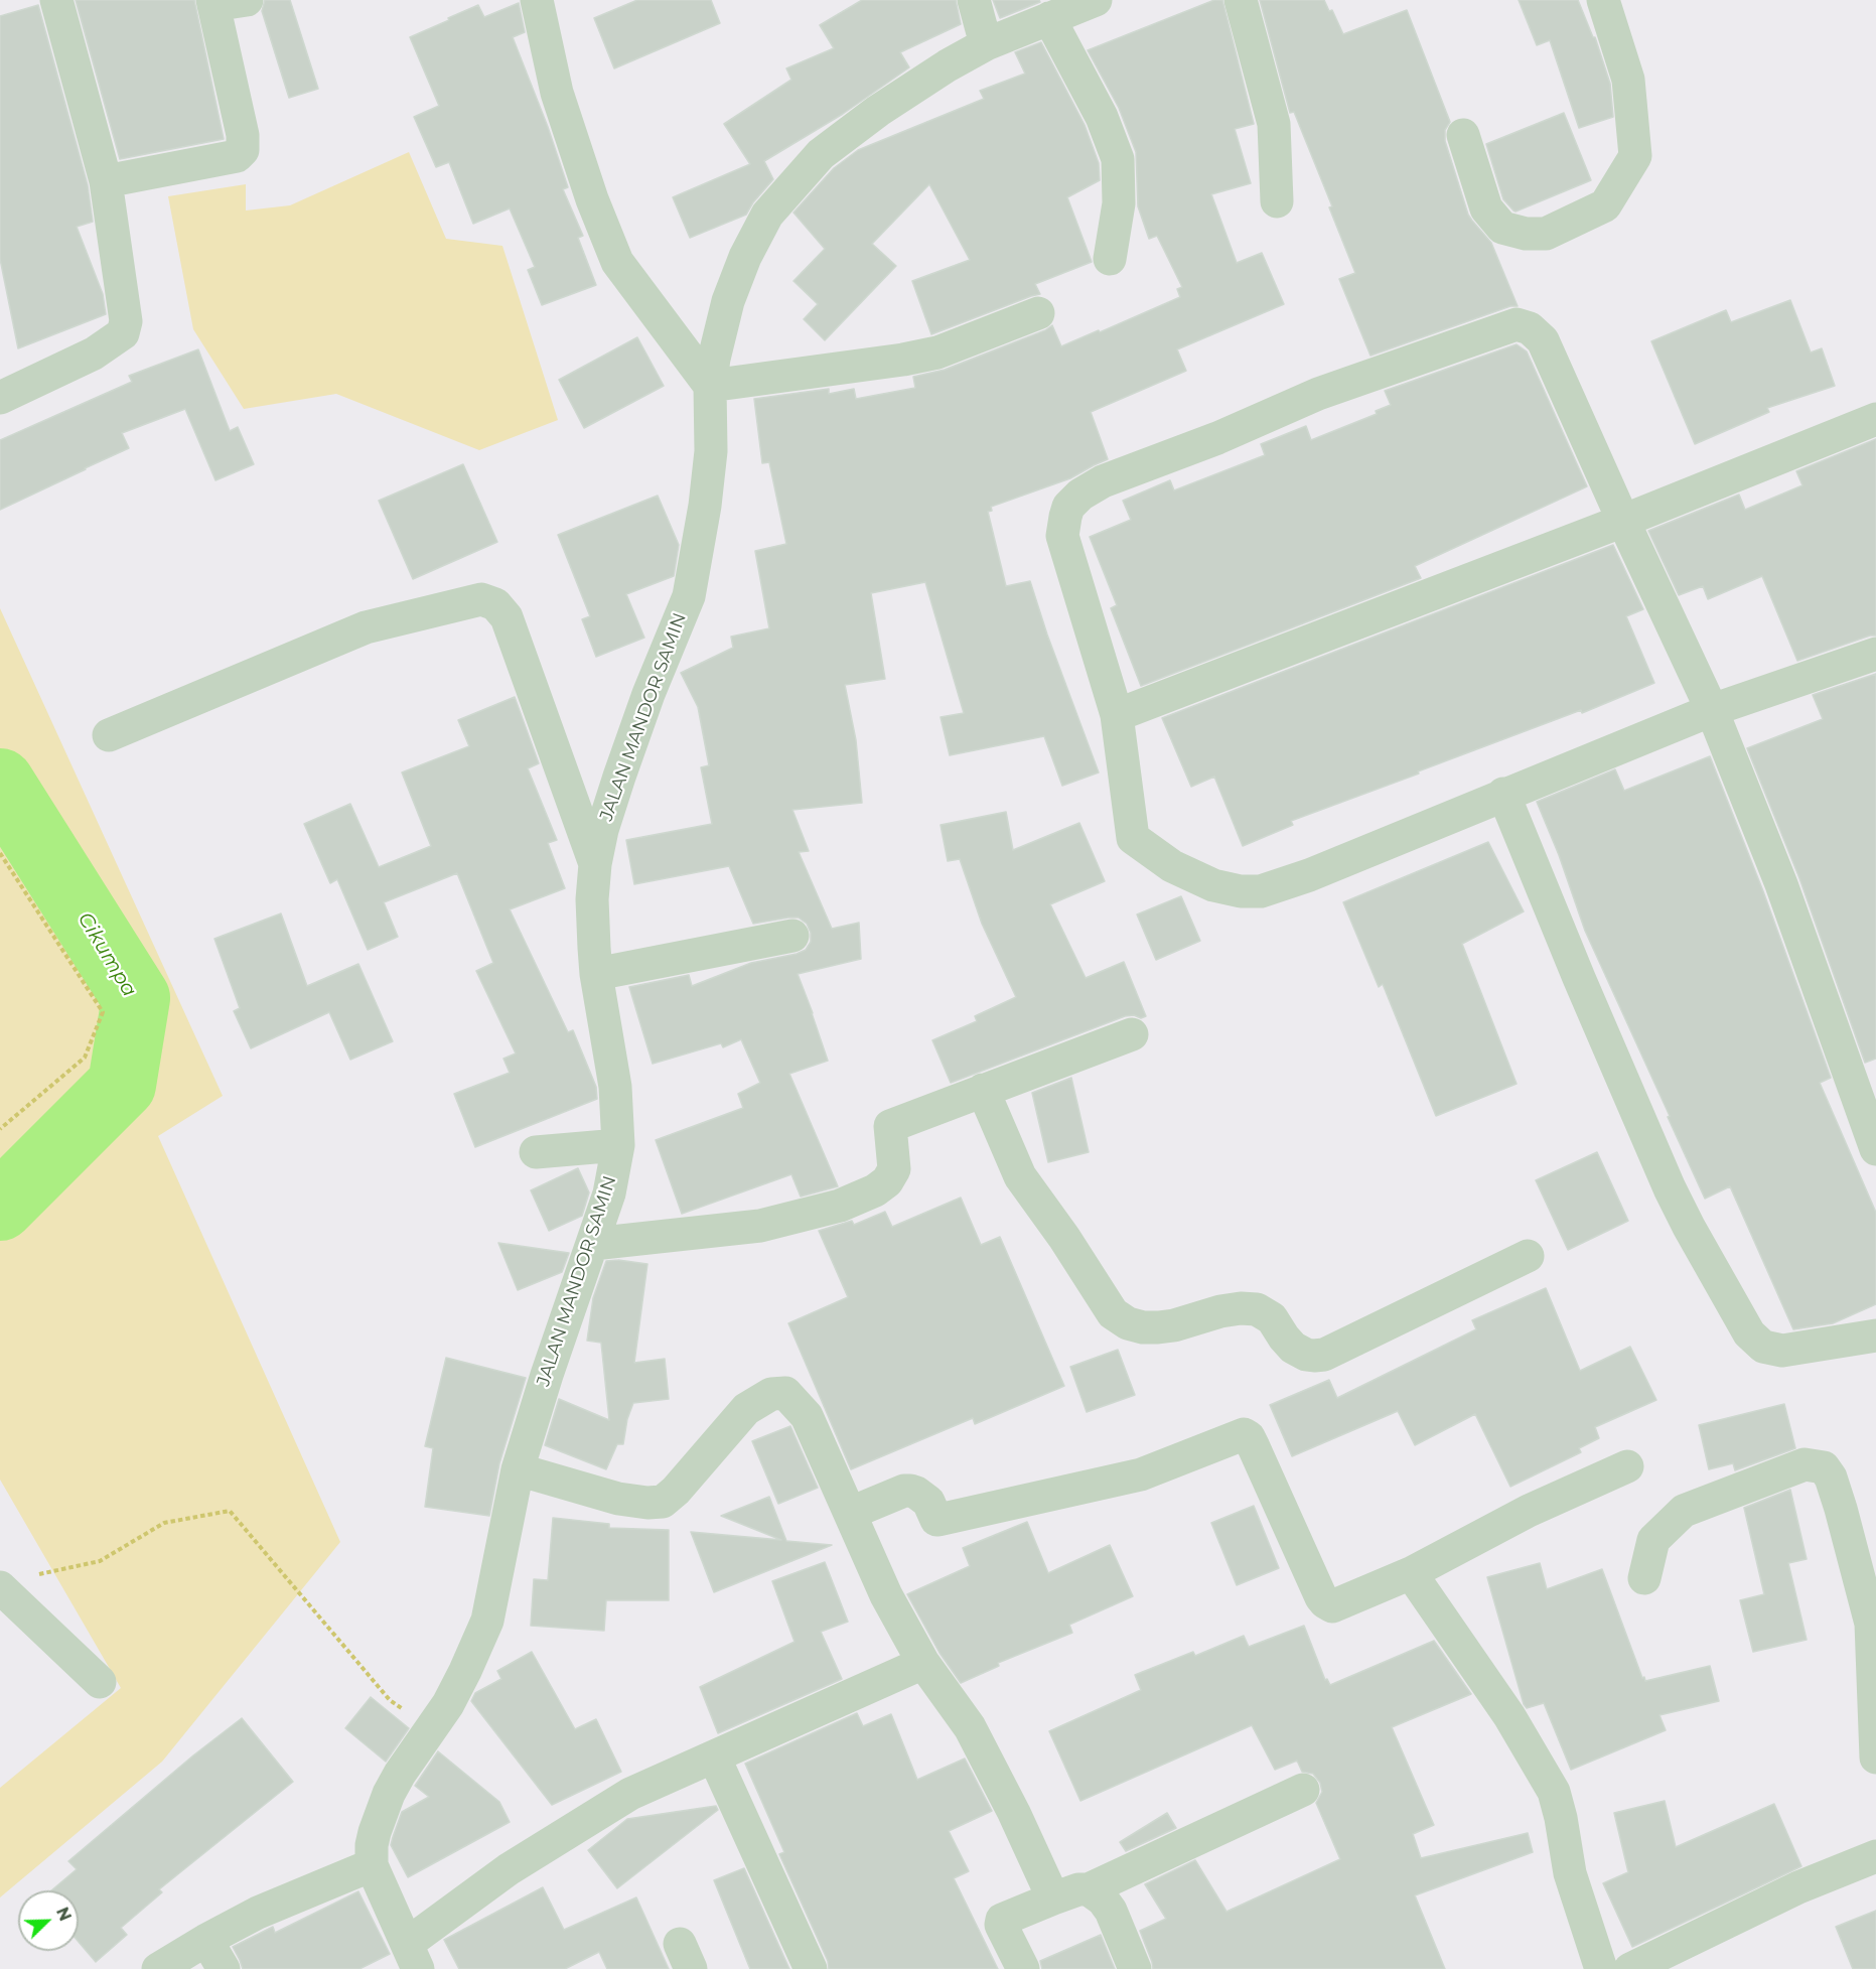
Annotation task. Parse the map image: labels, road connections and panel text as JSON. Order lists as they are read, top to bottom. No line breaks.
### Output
{"streets":{"street":["JALAN MANDOR SAMIN"]},"water":["Cikumpa"],"north":"top right"}
